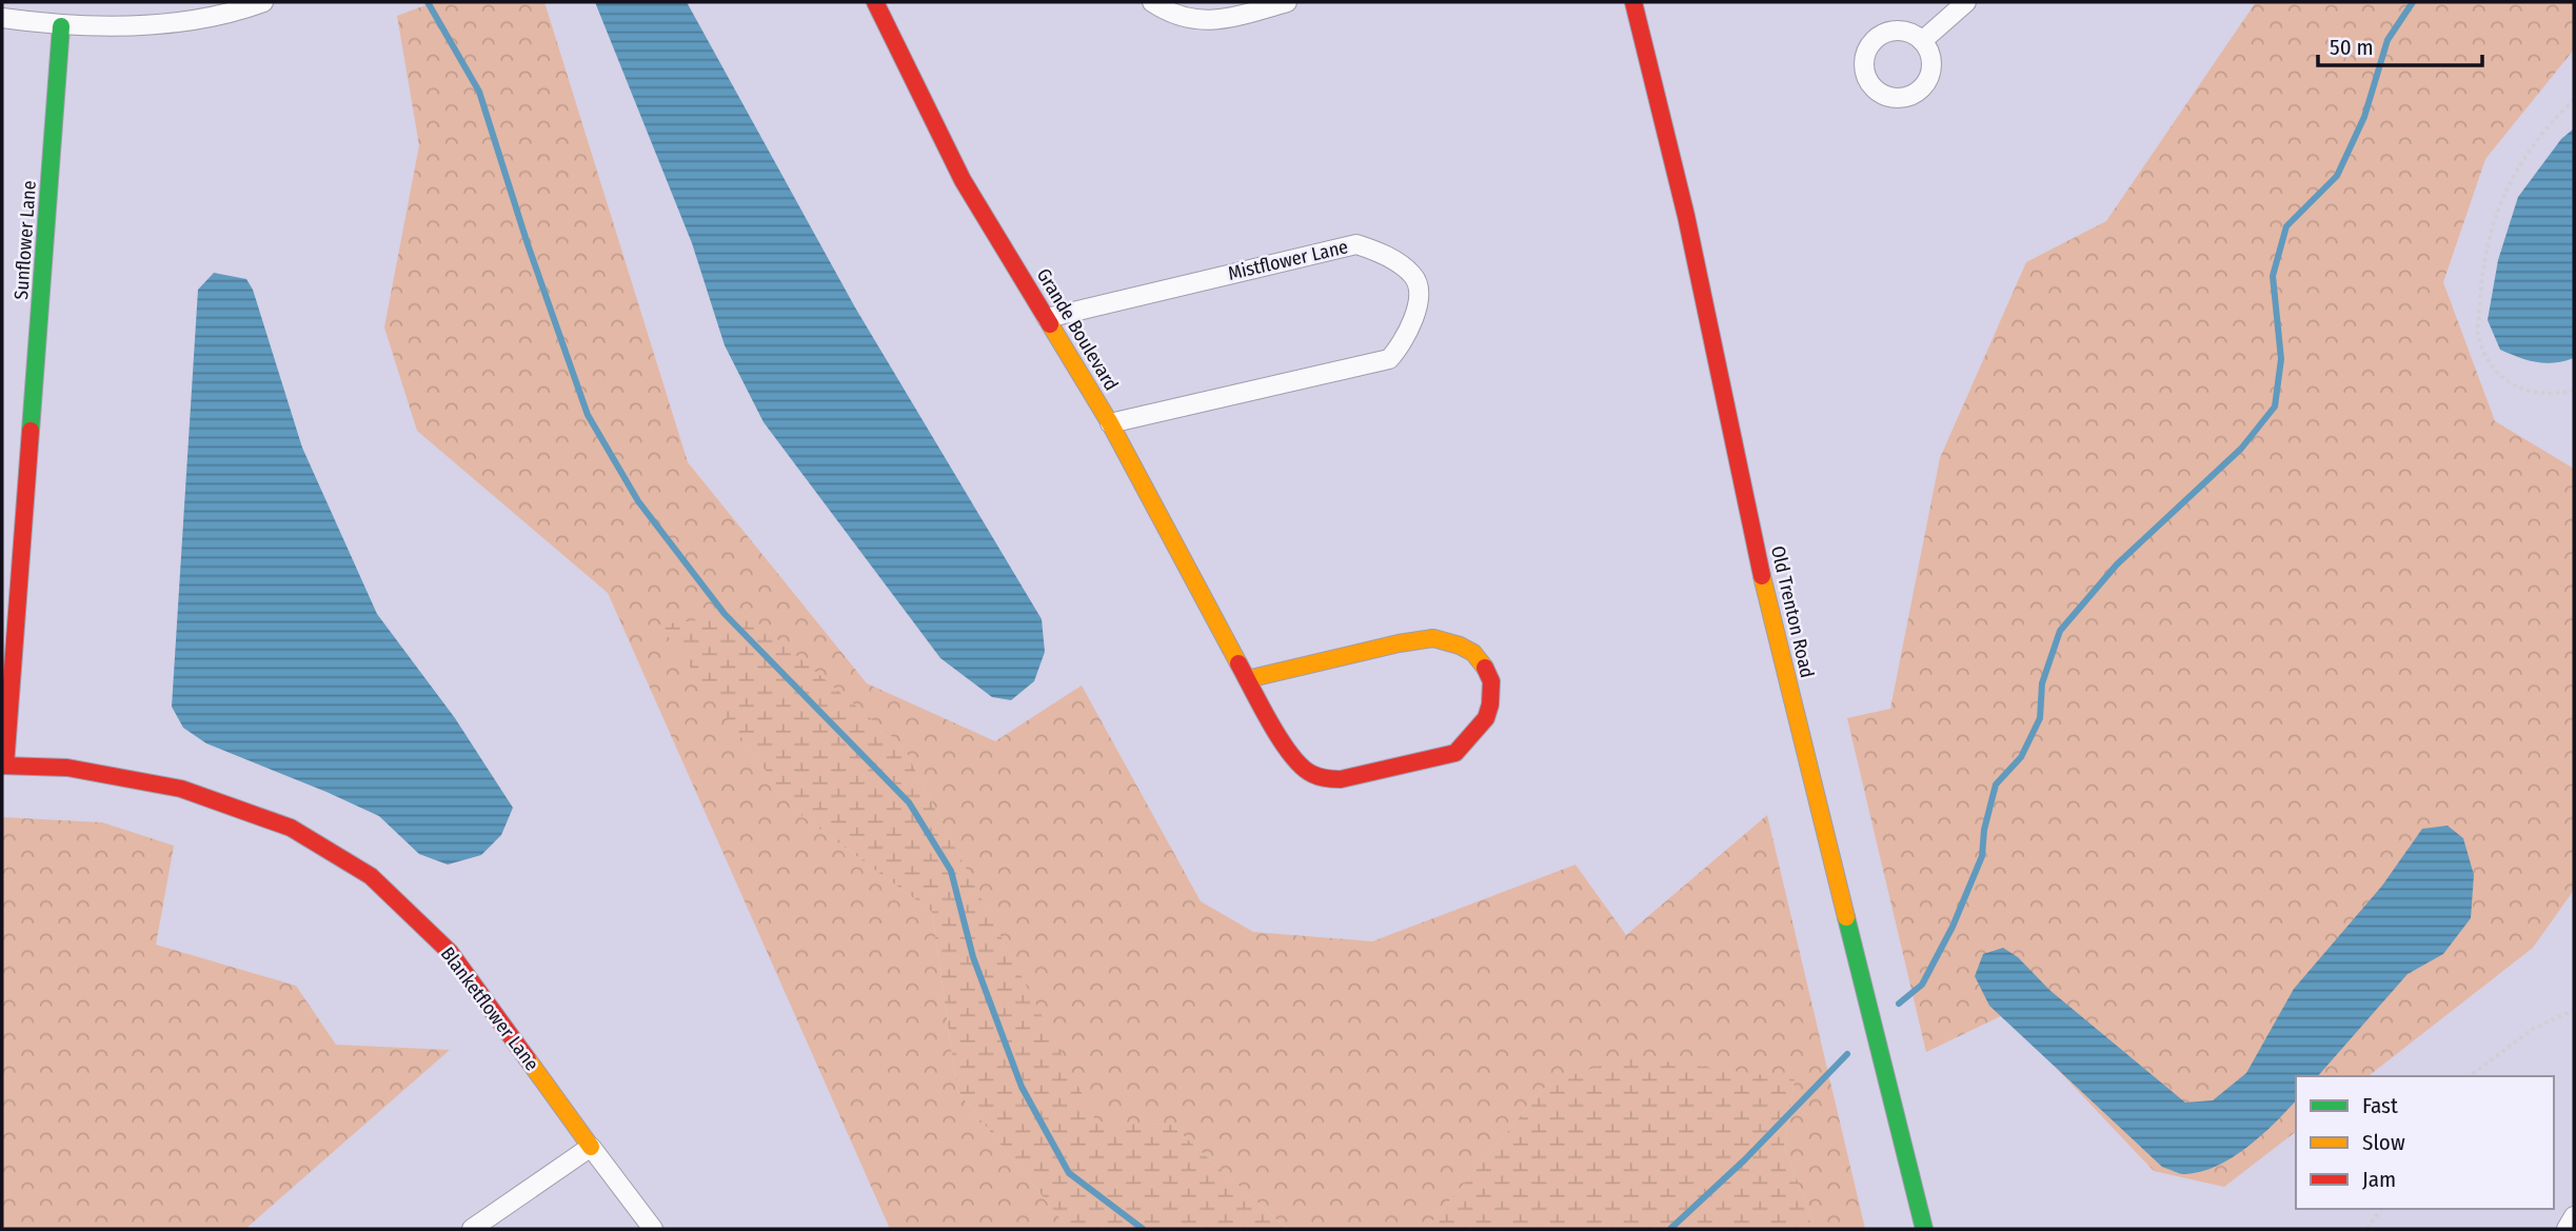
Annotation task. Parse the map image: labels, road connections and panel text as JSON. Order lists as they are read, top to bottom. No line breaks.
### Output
{"streets":{"street":["Sunflower Lane","Mistflower Lane","Grande Boulevard","Old Trenton Road","Blanketflower Lane"]},"crossings":[["Sunflower Lane","Blanketflower Lane"],["Mistflower Lane","Grande Boulevard"]],"legend":["Fast","Slow","Jam"],"scale_bar":"50 m"}
